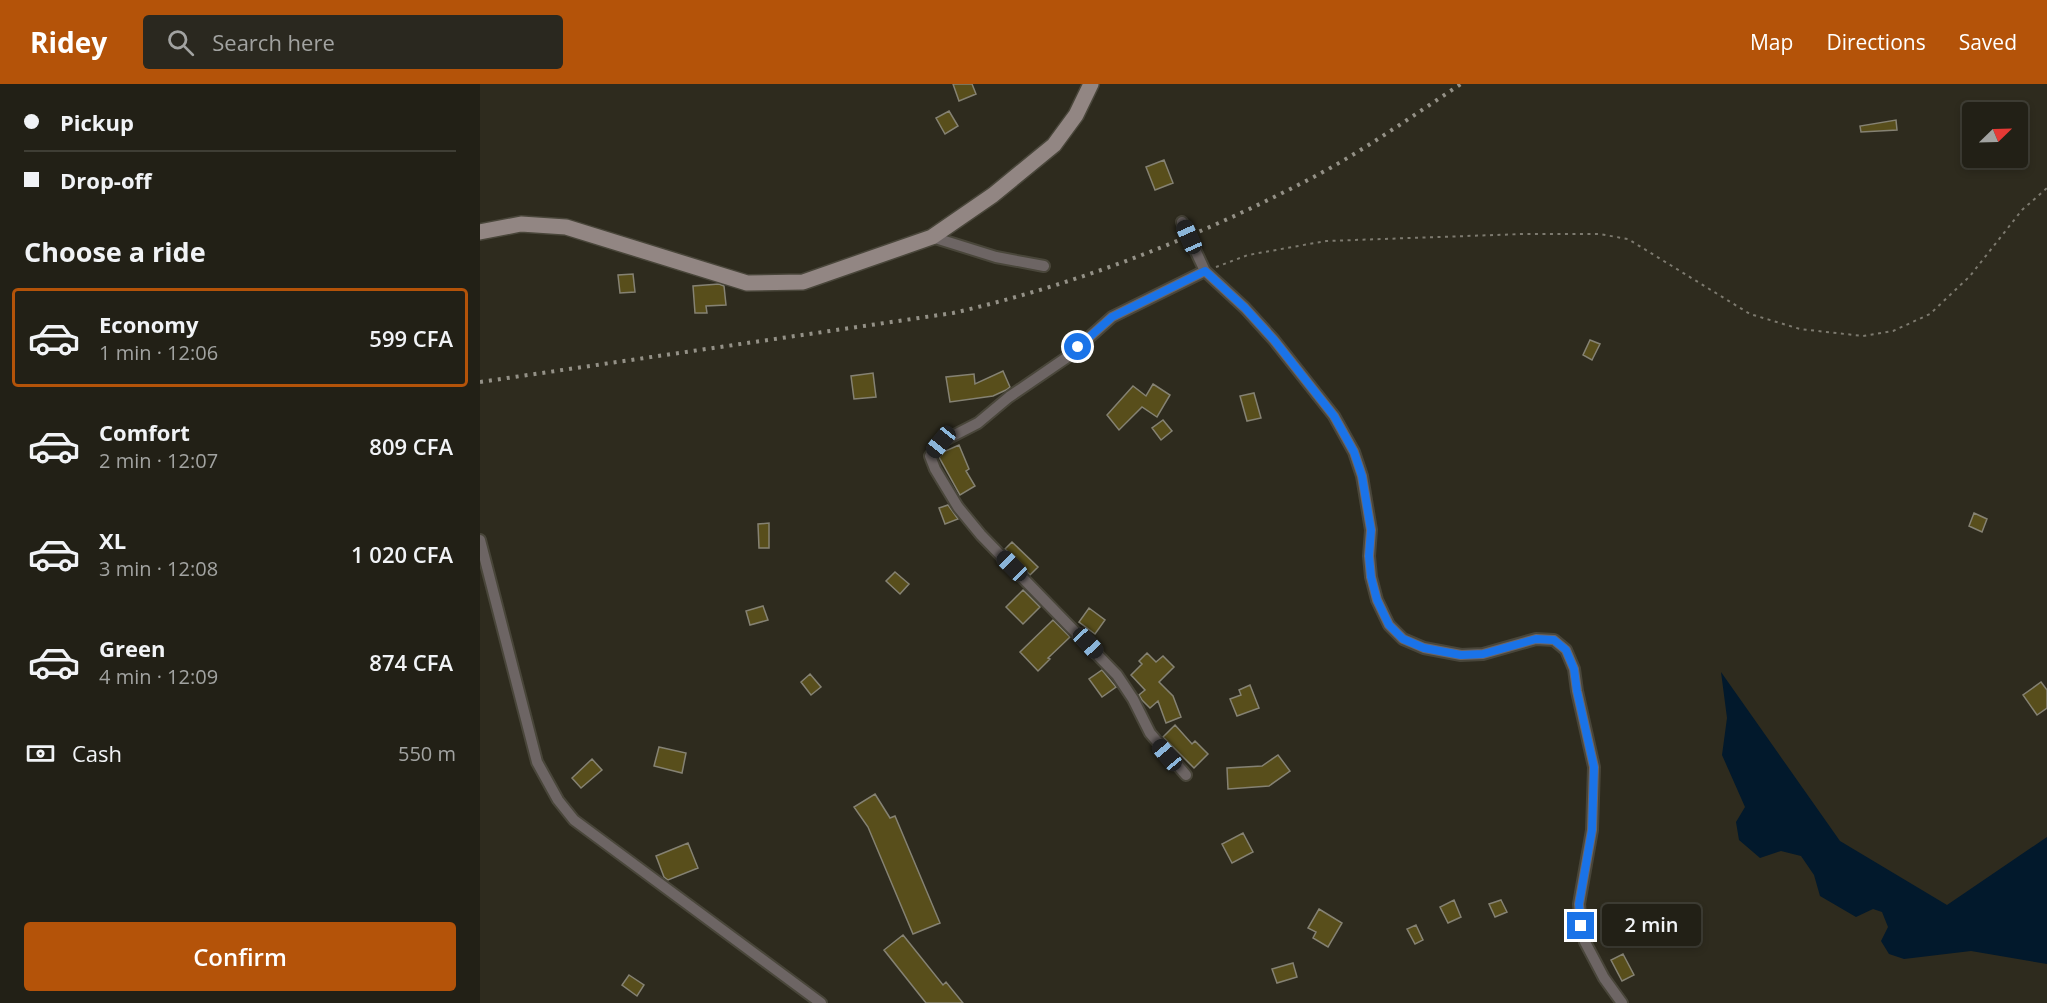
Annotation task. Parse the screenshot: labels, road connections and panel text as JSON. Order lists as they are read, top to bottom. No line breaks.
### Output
{"north":"top right","page":{"header":"Ridey","search":"Search here","nav":["Map","Directions","Saved"],"banner":["Pickup","Drop-off"],"heading":"Choose a ride","list":[{"name":"Economy","note":"1 min · 12:06","value":"599 CFA"},{"name":"Comfort","note":"2 min · 12:07","value":"809 CFA"},{"name":"XL","note":"3 min · 12:08","value":"1 020 CFA"},{"name":"Green","note":"4 min · 12:09","value":"874 CFA"}],"pay":["Cash","550 m"],"bubble":"2 min","buttons":"Confirm"}}
